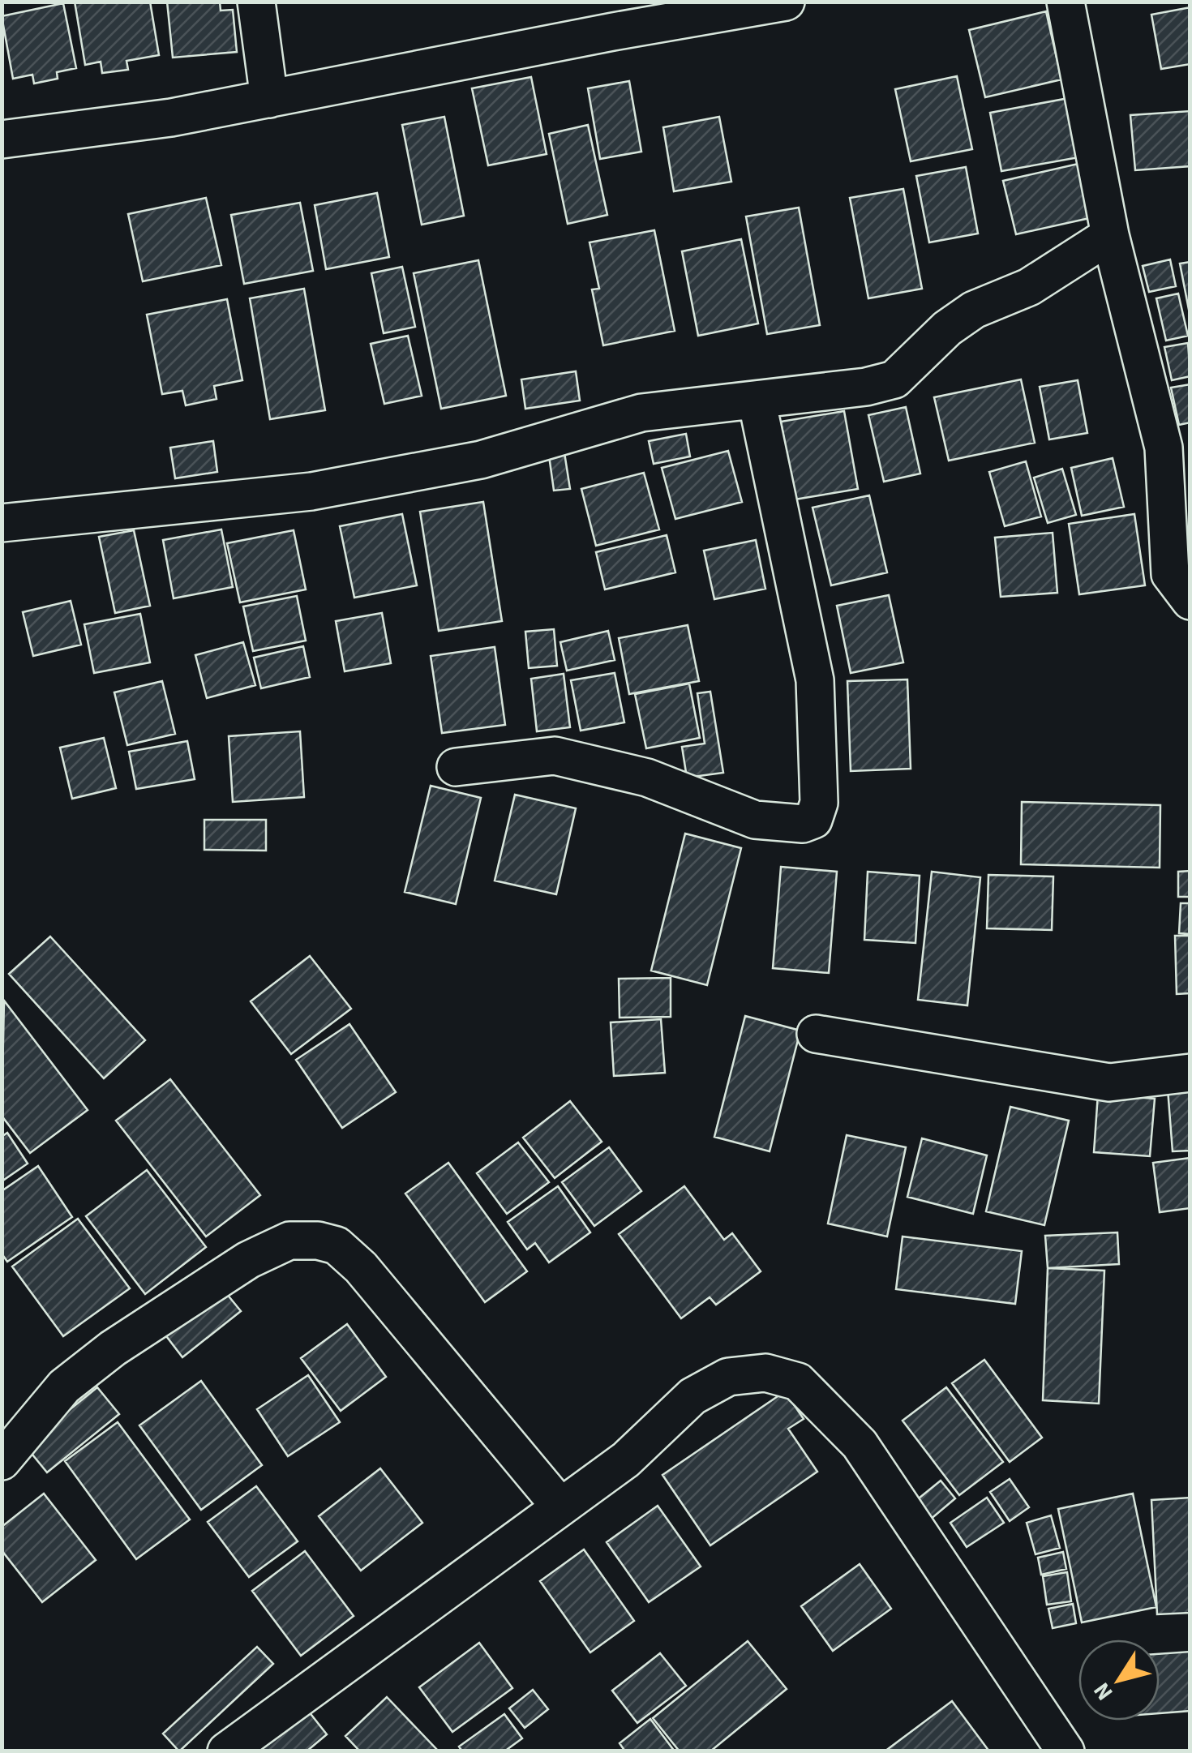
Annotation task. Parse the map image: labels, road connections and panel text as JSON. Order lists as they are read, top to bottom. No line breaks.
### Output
{"north":"bottom left"}
